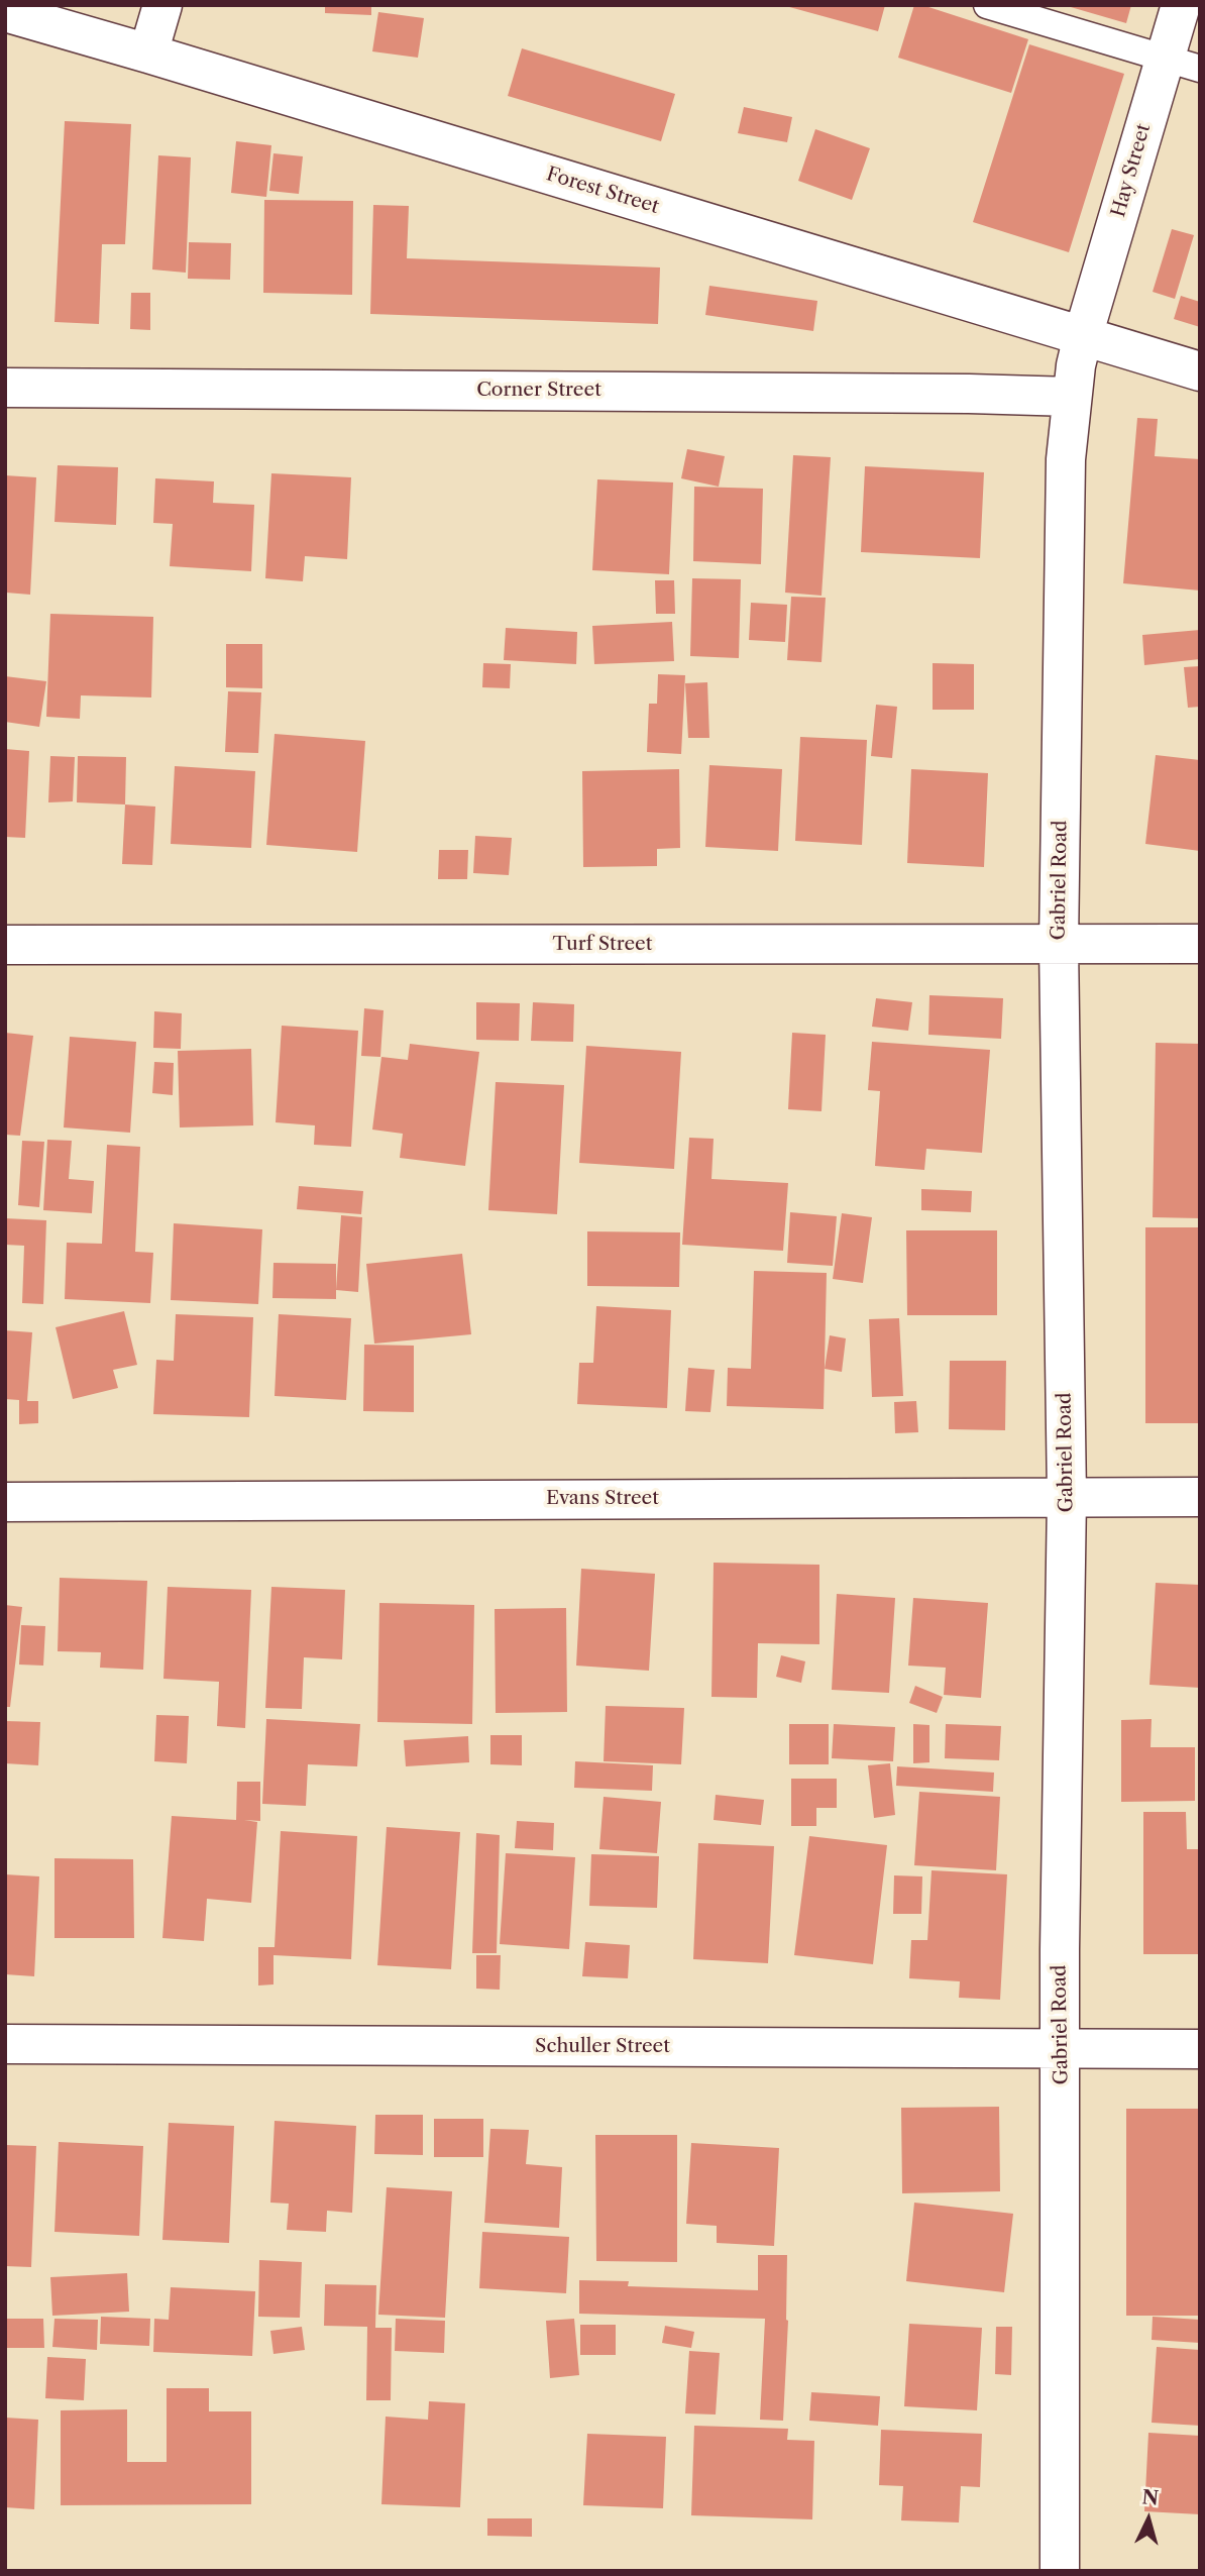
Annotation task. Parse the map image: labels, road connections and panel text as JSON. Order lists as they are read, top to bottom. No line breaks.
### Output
{"streets":{"street":["Hay Street","Forest Street","Corner Street","Gabriel Road","Turf Street","Evans Street","Schuller Street"]},"crossings":[["Hay Street","Forest Street"],["Hay Street","Gabriel Road"],["Forest Street","Gabriel Road"],["Corner Street","Gabriel Road"],["Gabriel Road","Turf Street"],["Gabriel Road","Evans Street"],["Gabriel Road","Schuller Street"]],"north":"top"}
